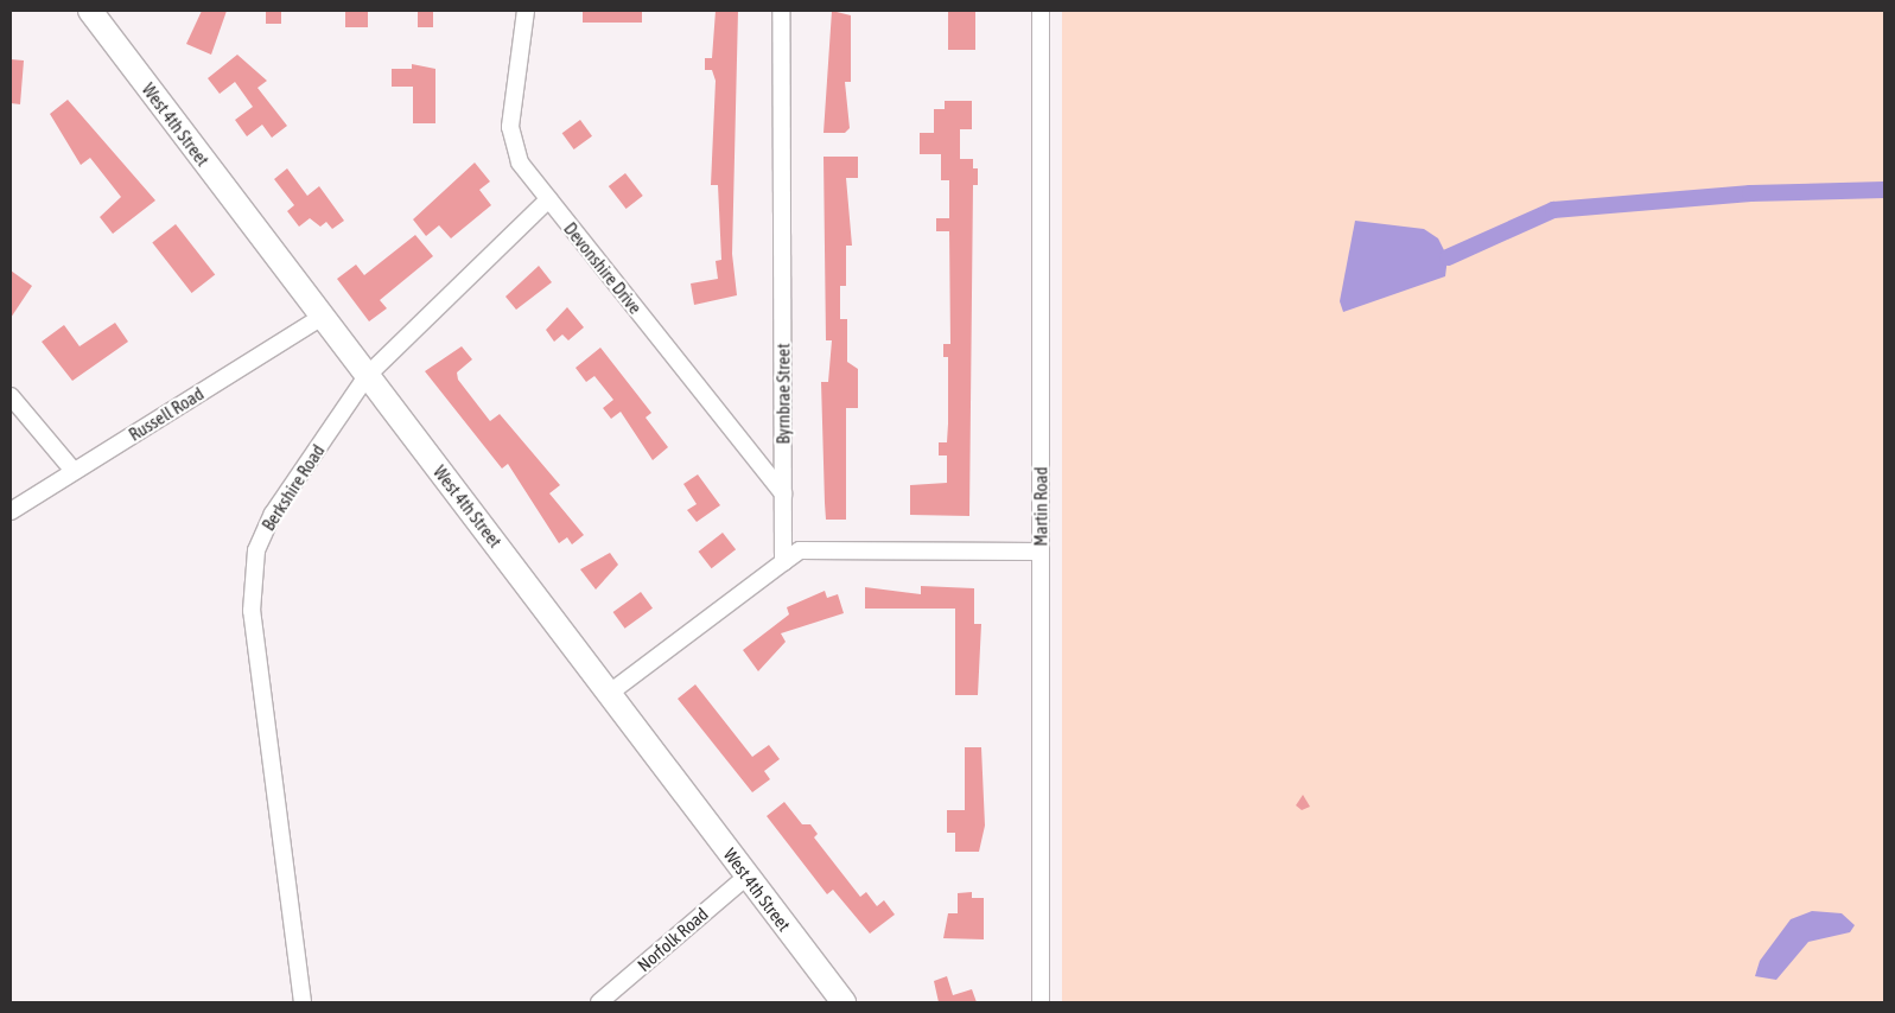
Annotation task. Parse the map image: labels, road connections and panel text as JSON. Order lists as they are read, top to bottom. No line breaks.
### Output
{"streets":{"main road":["West 4th Street"],"street":["Devonshire Drive","Byrnbrae Street","Russell Road","Berkshire Road","Martin Road","Norfolk Road"]},"crossings":[["West 4th Street","Russell Road"],["West 4th Street","Berkshire Road"],["West 4th Street","Norfolk Road"],["Devonshire Drive","Byrnbrae Street"],["Devonshire Drive","Berkshire Road"]]}
